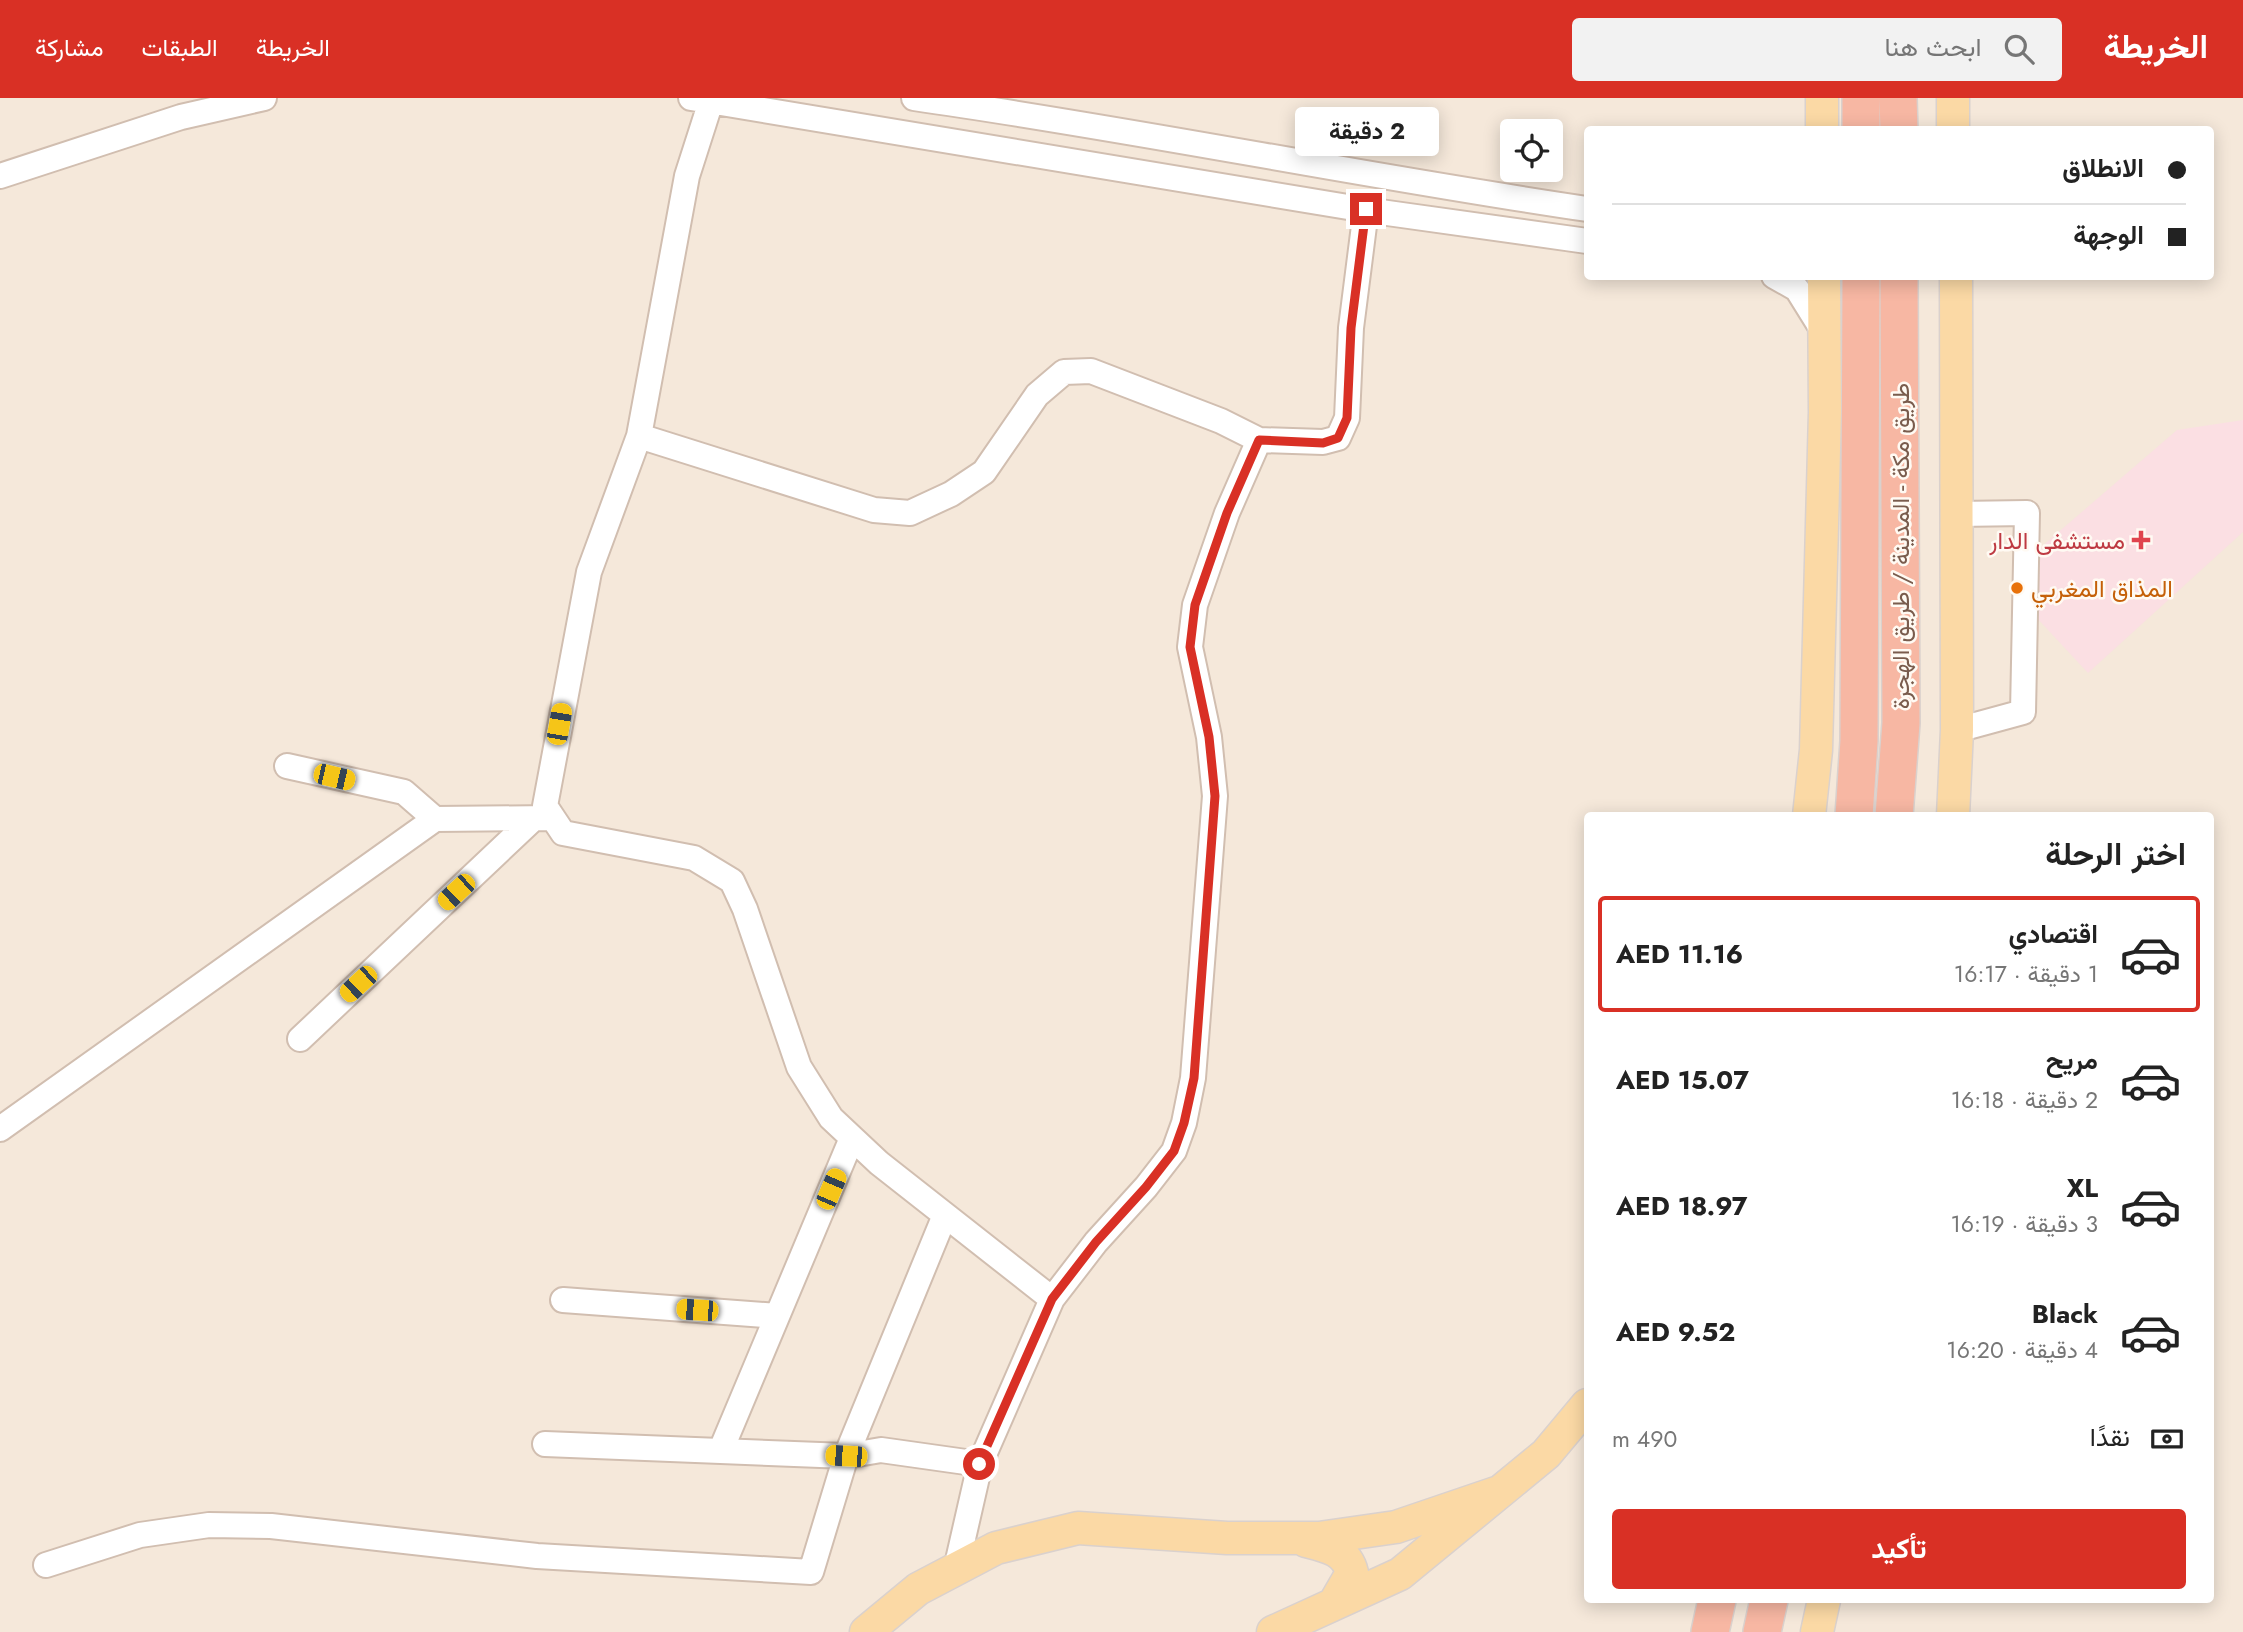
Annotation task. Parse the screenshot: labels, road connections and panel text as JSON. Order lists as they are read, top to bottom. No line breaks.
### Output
{"streets":{"highway":["طريق مكة - المدينة / طريق الهجرة"]},"places":{"health":["مستشفى الدار"],"other":["المذاق المغربي"]},"page":{"header":"الخريطة","search":"ابحث هنا","nav":["الخريطة","الطبقات","مشاركة"],"bubble":"2 دقيقة","banner":["الانطلاق","الوجهة"],"heading":"اختر الرحلة","list":[{"name":"اقتصادي","note":"1 دقيقة · 16:17","value":"AED 11.16"},{"name":"مريح","note":"2 دقيقة · 16:18","value":"AED 15.07"},{"name":"XL","note":"3 دقيقة · 16:19","value":"AED 18.97"},{"name":"Black","note":"4 دقيقة · 16:20","value":"AED 9.52"}],"pay":["نقدًا","490 m"],"buttons":"تأكيد"}}
